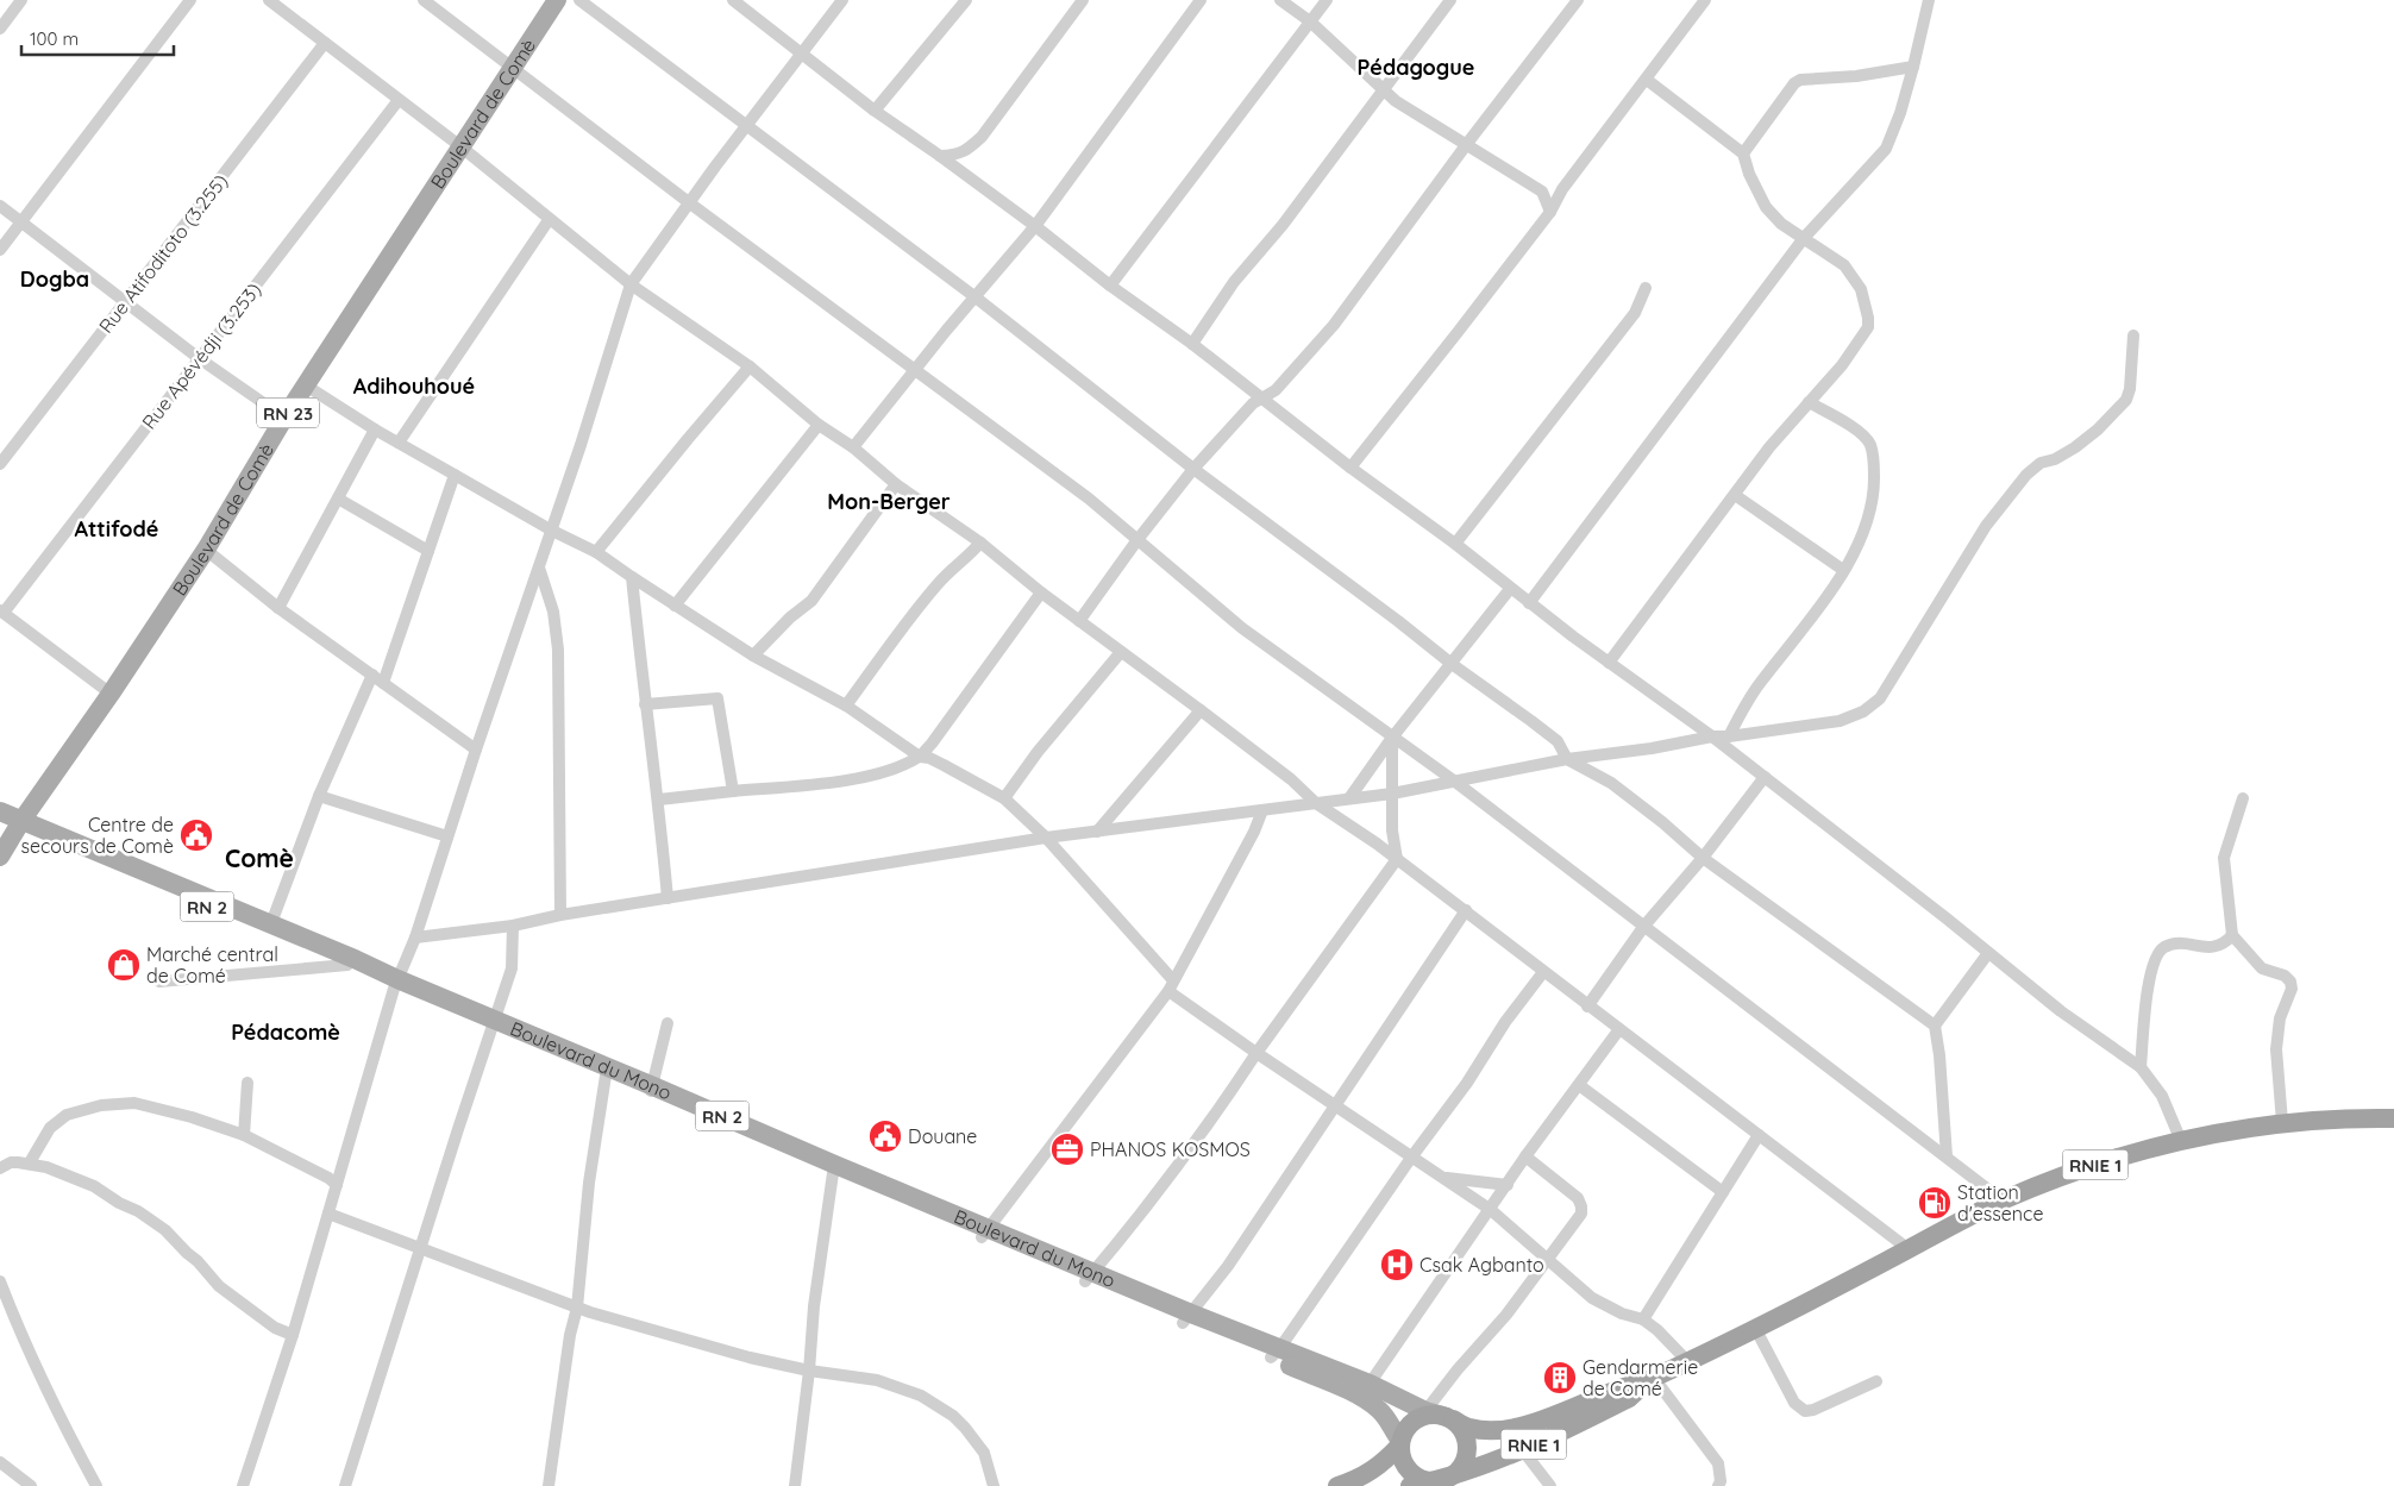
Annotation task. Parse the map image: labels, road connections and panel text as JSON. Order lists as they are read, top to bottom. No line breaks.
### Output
{"streets":{"highway":["RNIE 1"],"main road":["Boulevard de Comè","RN 23","RN 2","Boulevard du Mono"],"street":["Rue Atifoditoto (3.255)","Rue Apévédji (3.253)"]},"crossings":[["Boulevard de Comè","Boulevard du Mono"],["Boulevard du Mono","RNIE 1"]],"districts":["Pédagogue","Dogba","Adihouhoué","Mon-Berger","Attifodé","Comè","Pédacomè"],"places":{"public building":["Centre de secours de Comè","Douane"],"shop":["Marché central de Comé"],"office":["PHANOS KOSMOS"],"fuel station":["Station d'essence"],"hospital":["Csak Agbanto"],"building":["Gendarmerie de Comé"]},"scale_bar":"100 m"}
